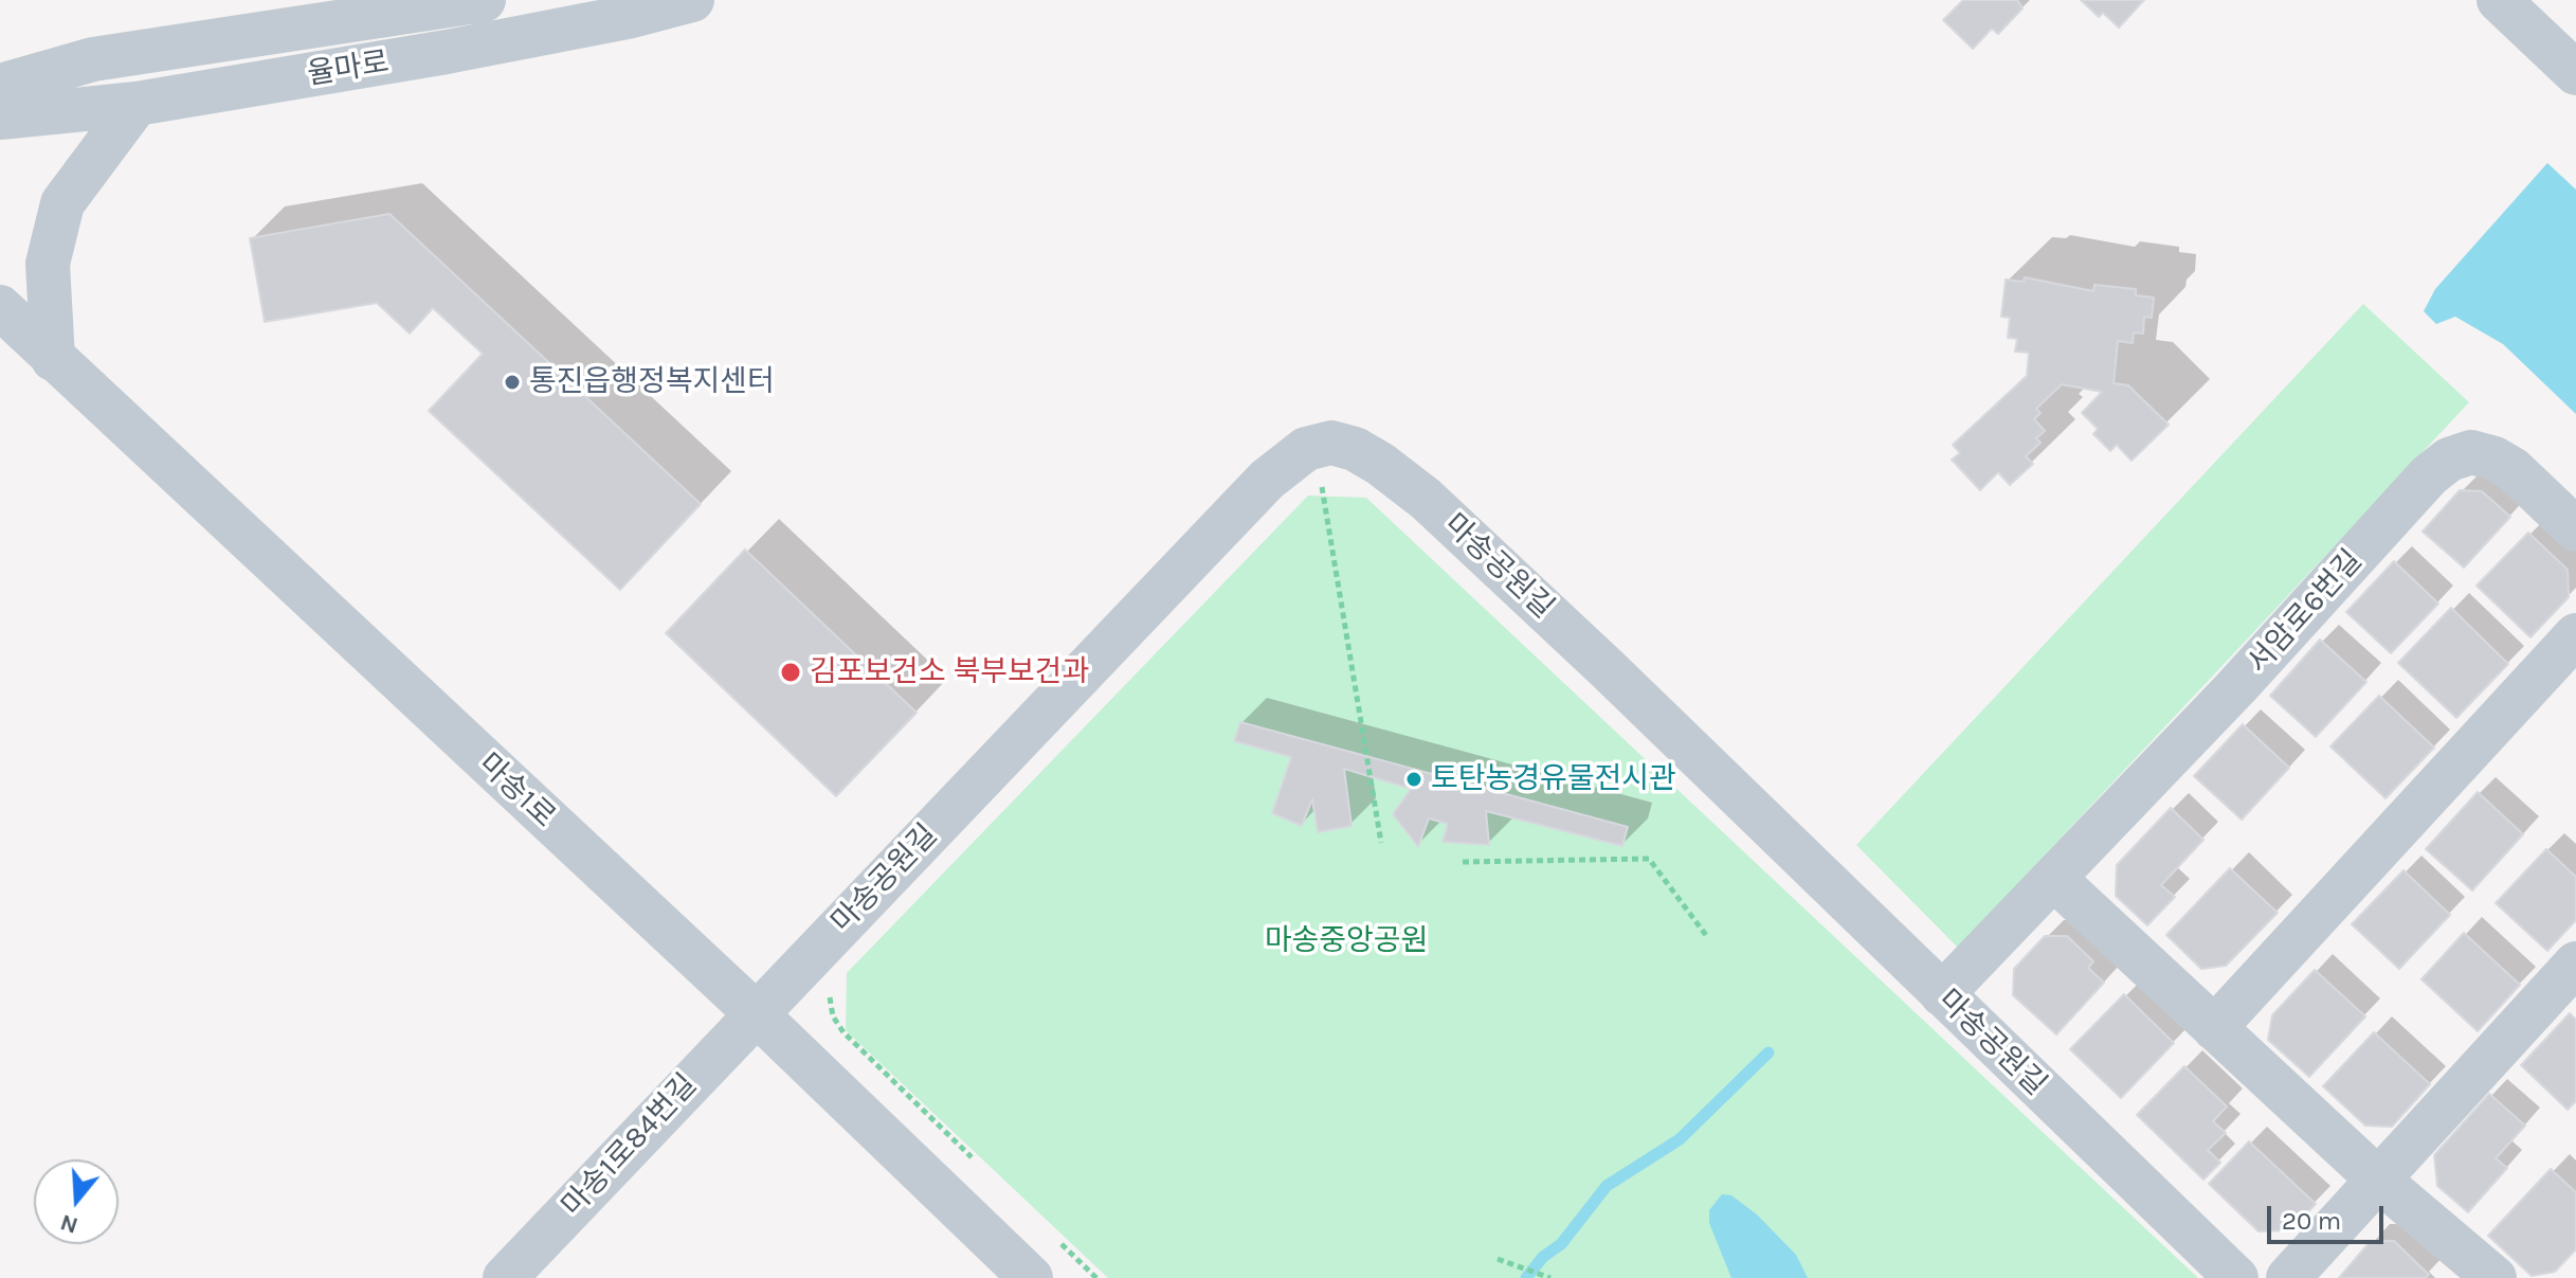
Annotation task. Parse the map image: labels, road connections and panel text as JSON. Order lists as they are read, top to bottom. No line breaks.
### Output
{"streets":{"street":["율마로","마송공원길","서암로6번길","마송1로","마송1로84번길"]},"crossings":[["마송공원길","서암로6번길"],["마송공원길","마송1로"],["마송공원길","마송1로84번길"],["마송1로","마송1로84번길"]],"parks":["마송중앙공원"],"places":["통진읍행정복지센터","김포보건소 북부보건과","토탄농경유물전시관"],"scale_bar":"20 m","north":"bottom"}
